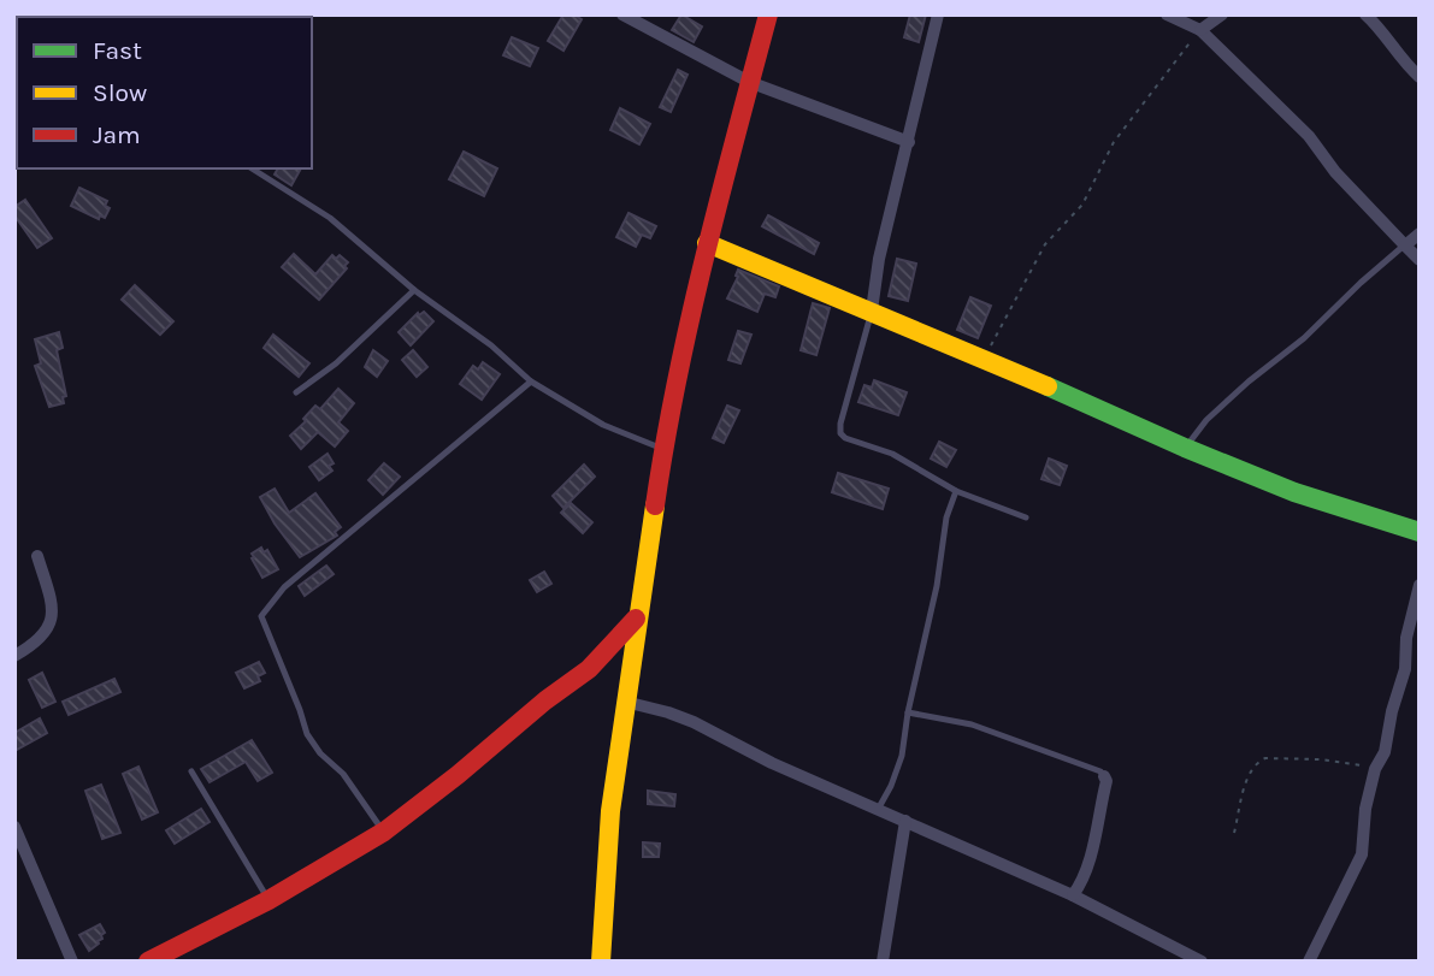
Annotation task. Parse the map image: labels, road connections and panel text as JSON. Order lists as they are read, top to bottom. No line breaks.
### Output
{"legend":["Fast","Slow","Jam"]}
